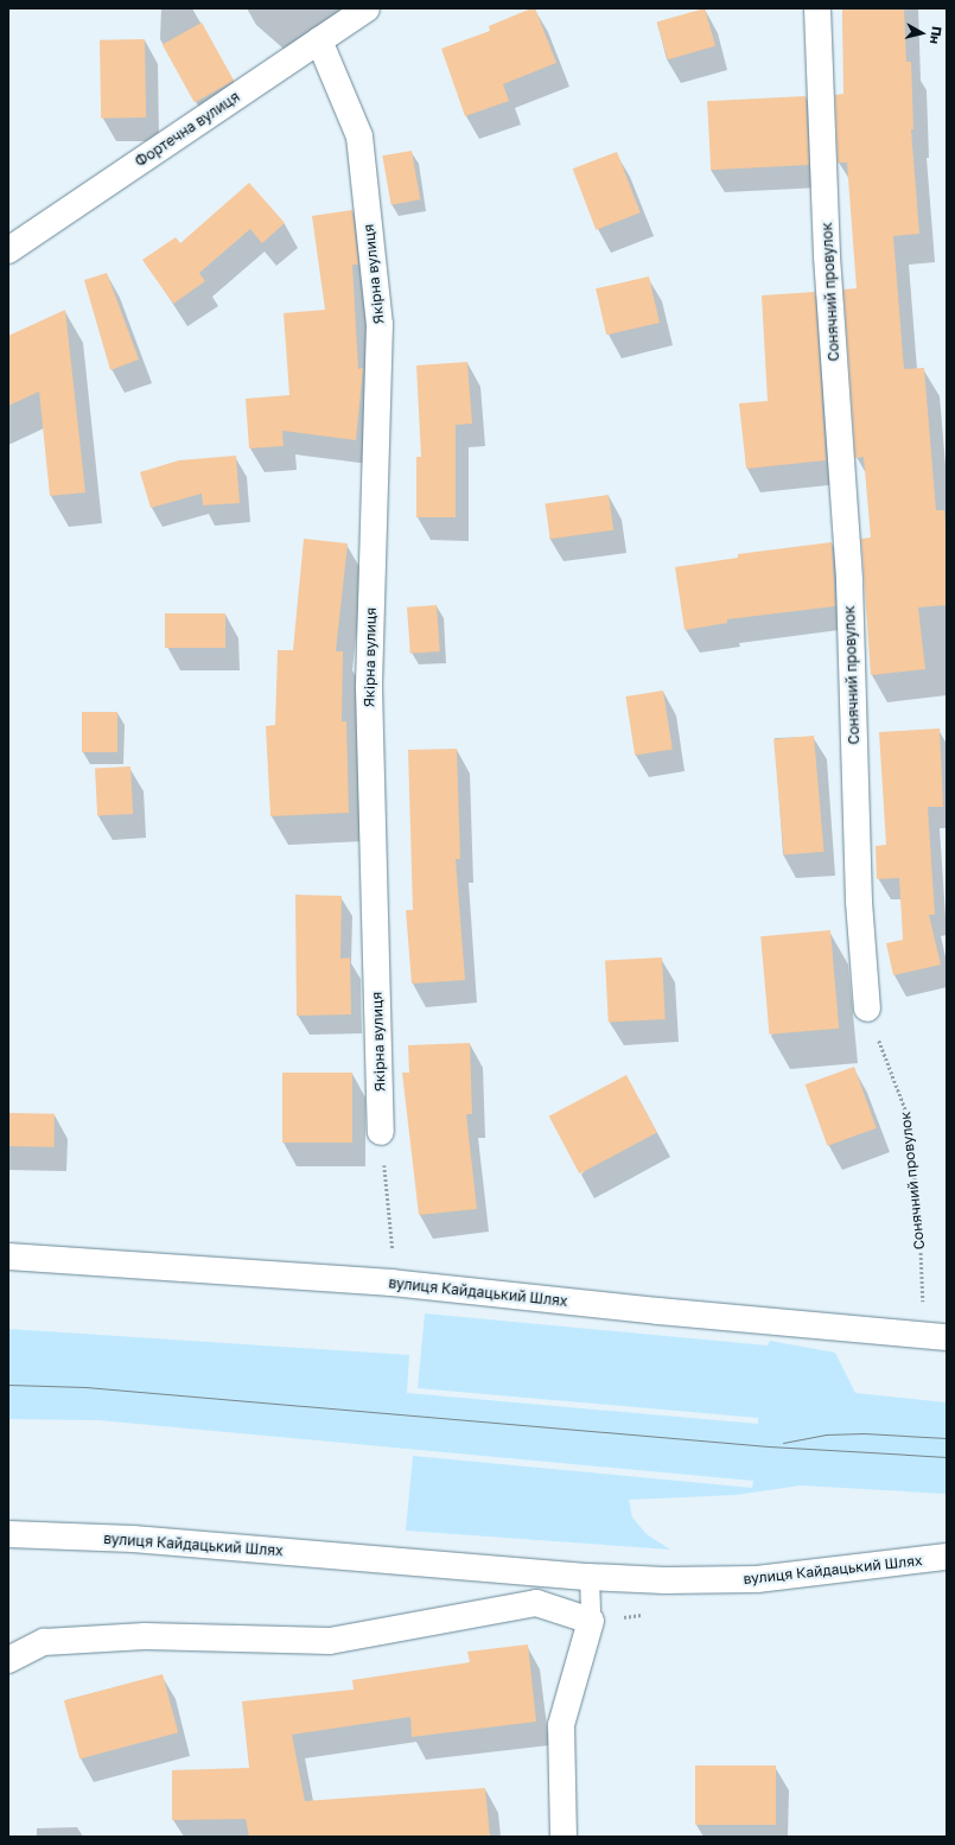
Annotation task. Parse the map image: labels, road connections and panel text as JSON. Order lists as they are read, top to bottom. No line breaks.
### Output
{"streets":{"main road":["Фортечна вулиця","Якірна вулиця","Сонячний провулок","вулиця Кайдацький Шлях"]},"crossings":[["Фортечна вулиця","Якірна вулиця"],["Сонячний провулок","вулиця Кайдацький Шлях"]],"north":"right"}
